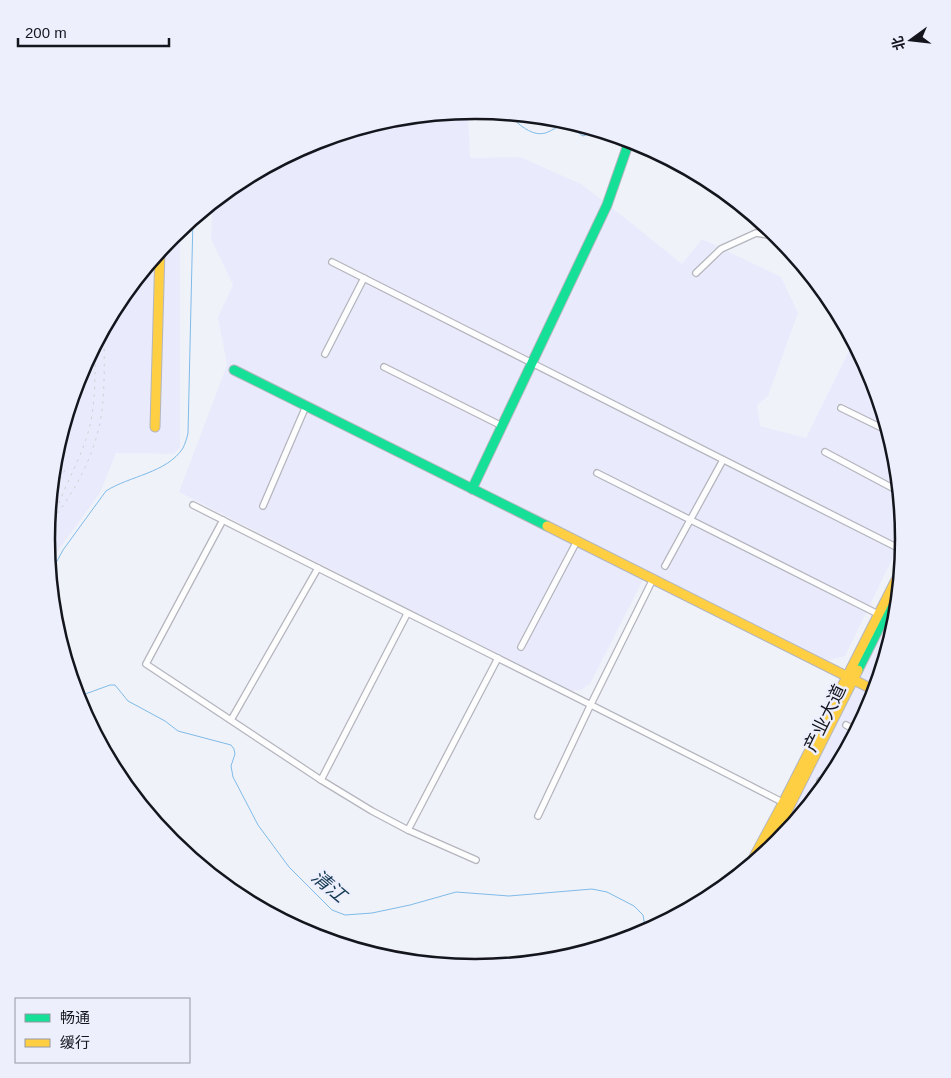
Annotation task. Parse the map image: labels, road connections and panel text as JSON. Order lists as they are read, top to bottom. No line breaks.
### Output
{"streets":{"street":["产业大道"]},"water":["清江"],"legend":["畅通","缓行"],"scale_bar":"200 m","north":"left"}
